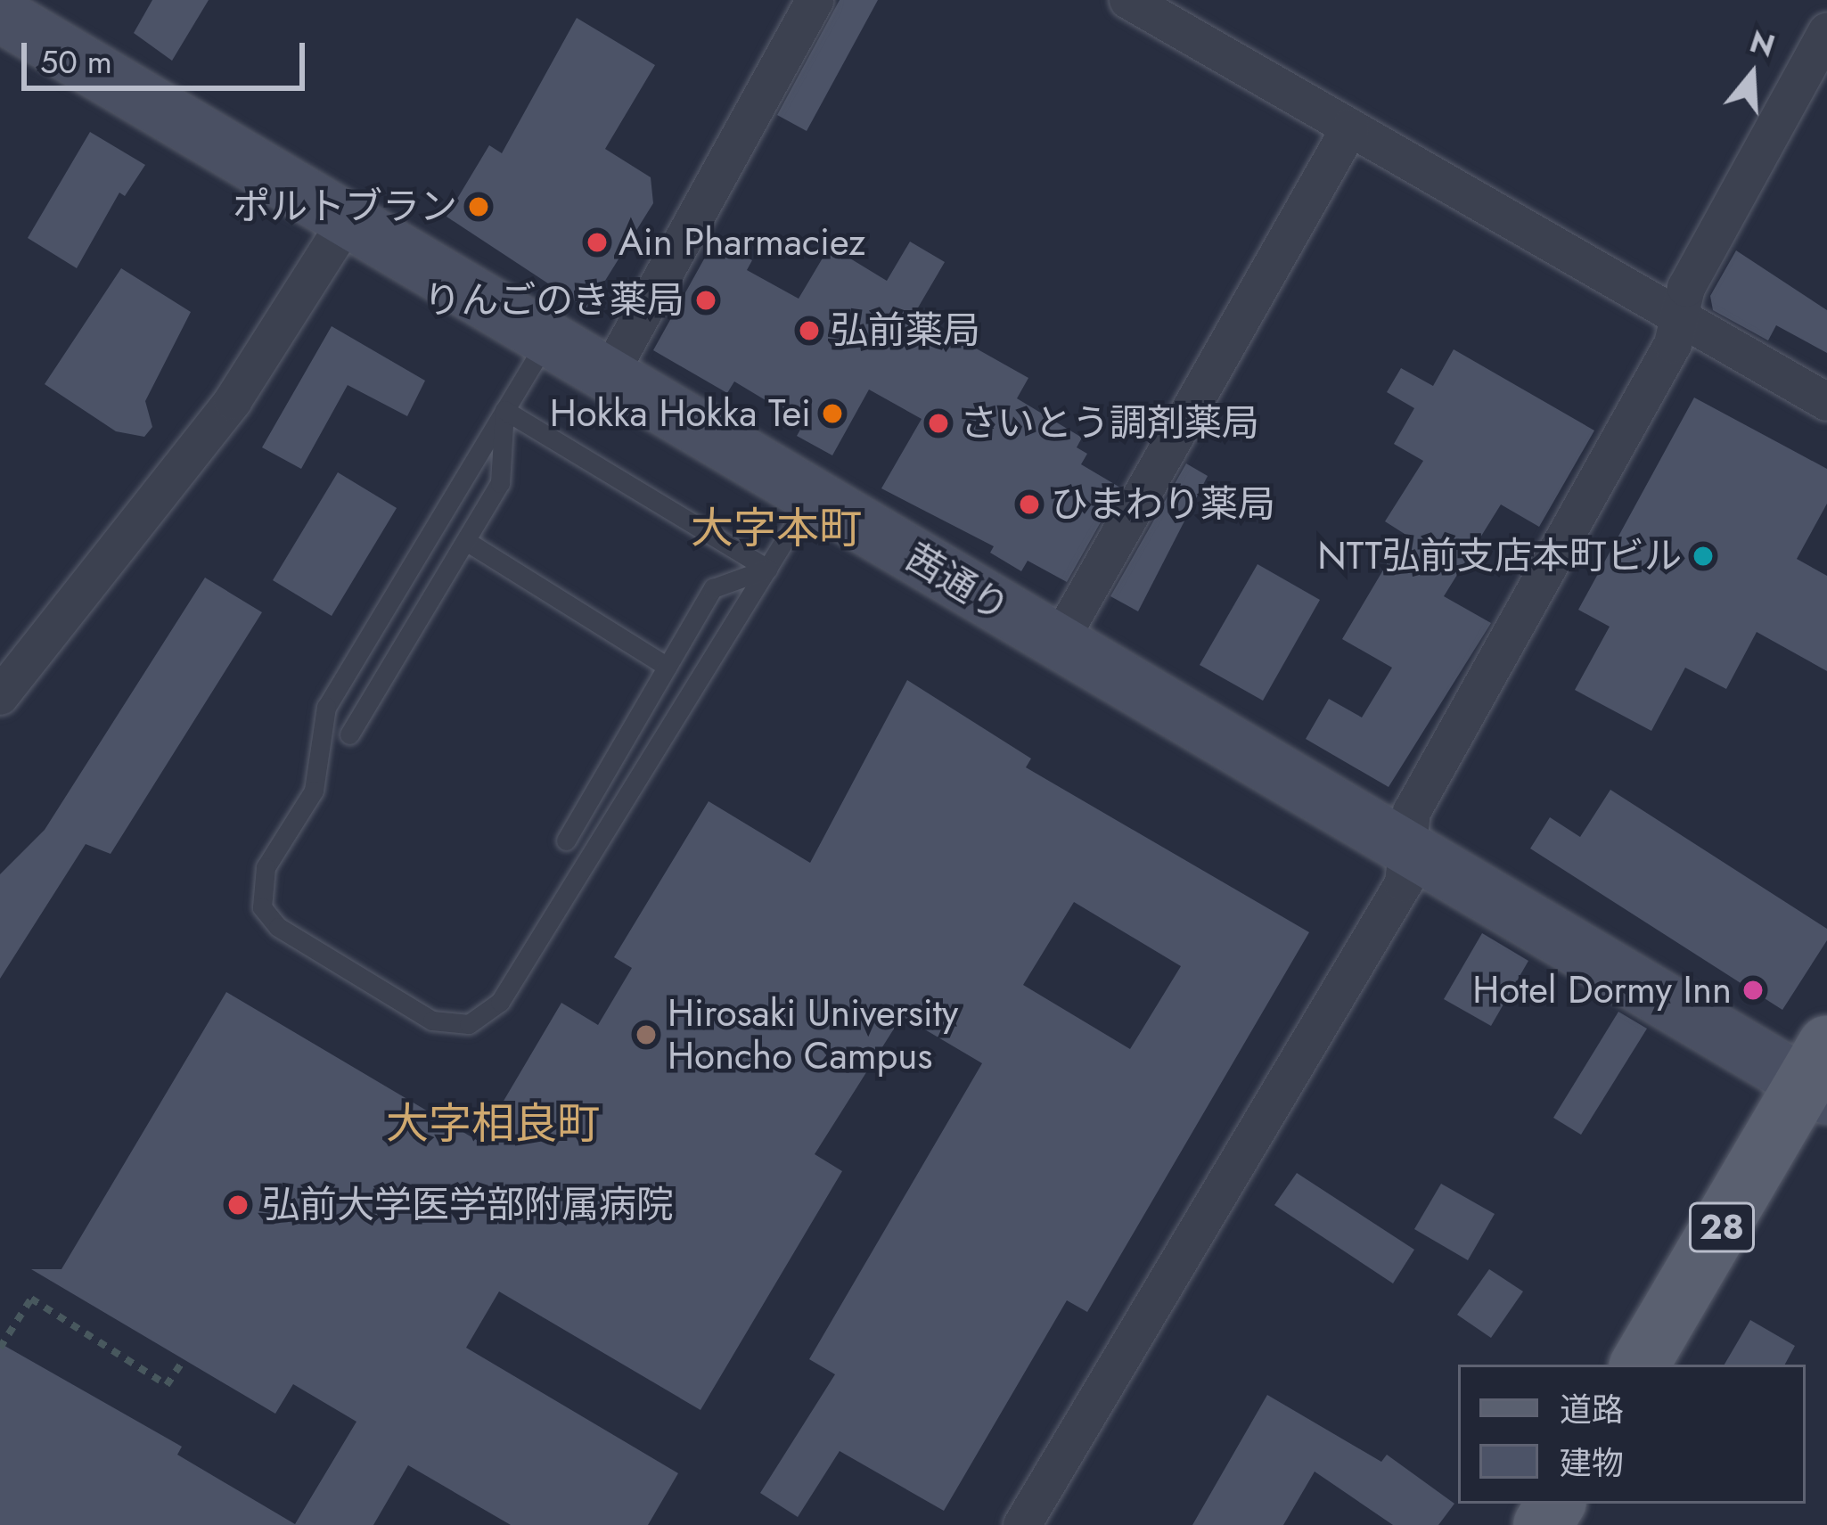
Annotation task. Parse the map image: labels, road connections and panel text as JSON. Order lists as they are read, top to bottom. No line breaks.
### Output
{"streets":{"main road":["28"],"street":["茜通り"]},"crossings":[["茜通り","28"]],"districts":["大字本町","大字相良町"],"places":["ポルトブラン","Ain Pharmaciez","りんごのき薬局","弘前薬局","Hokka Hokka Tei","さいとう調剤薬局","ひまわり薬局","NTT弘前支店本町ビル","Hotel Dormy Inn","Hirosaki University Honcho Campus","弘前大学医学部附属病院"],"legend":["道路","建物"],"scale_bar":"50 m","north":"top"}
